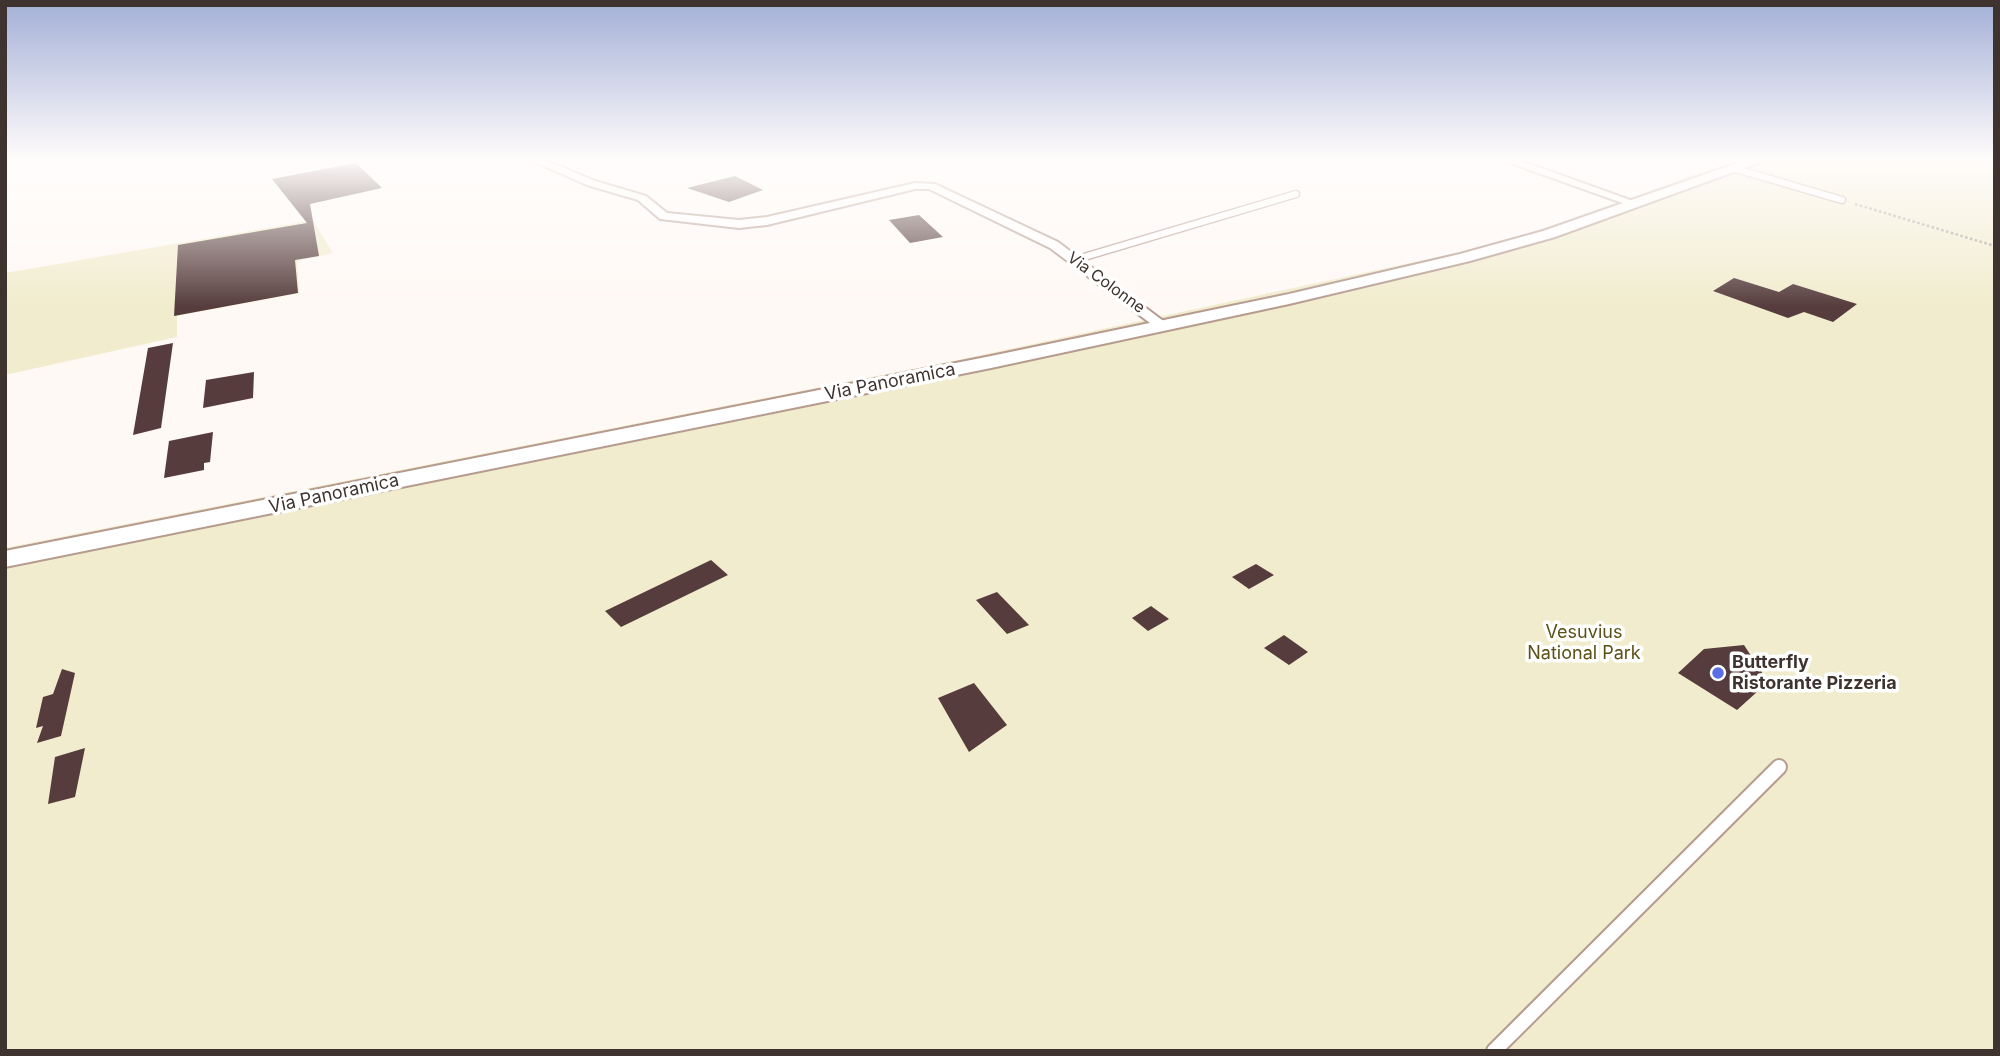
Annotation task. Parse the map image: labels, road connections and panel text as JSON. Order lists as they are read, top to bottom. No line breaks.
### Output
{"streets":{"street":["Via Colonne","Via Panoramica"]},"crossings":[["Via Colonne","Via Panoramica"]],"parks":["Vesuvius National Park"],"places":["Butterfly Ristorante Pizzeria"]}
